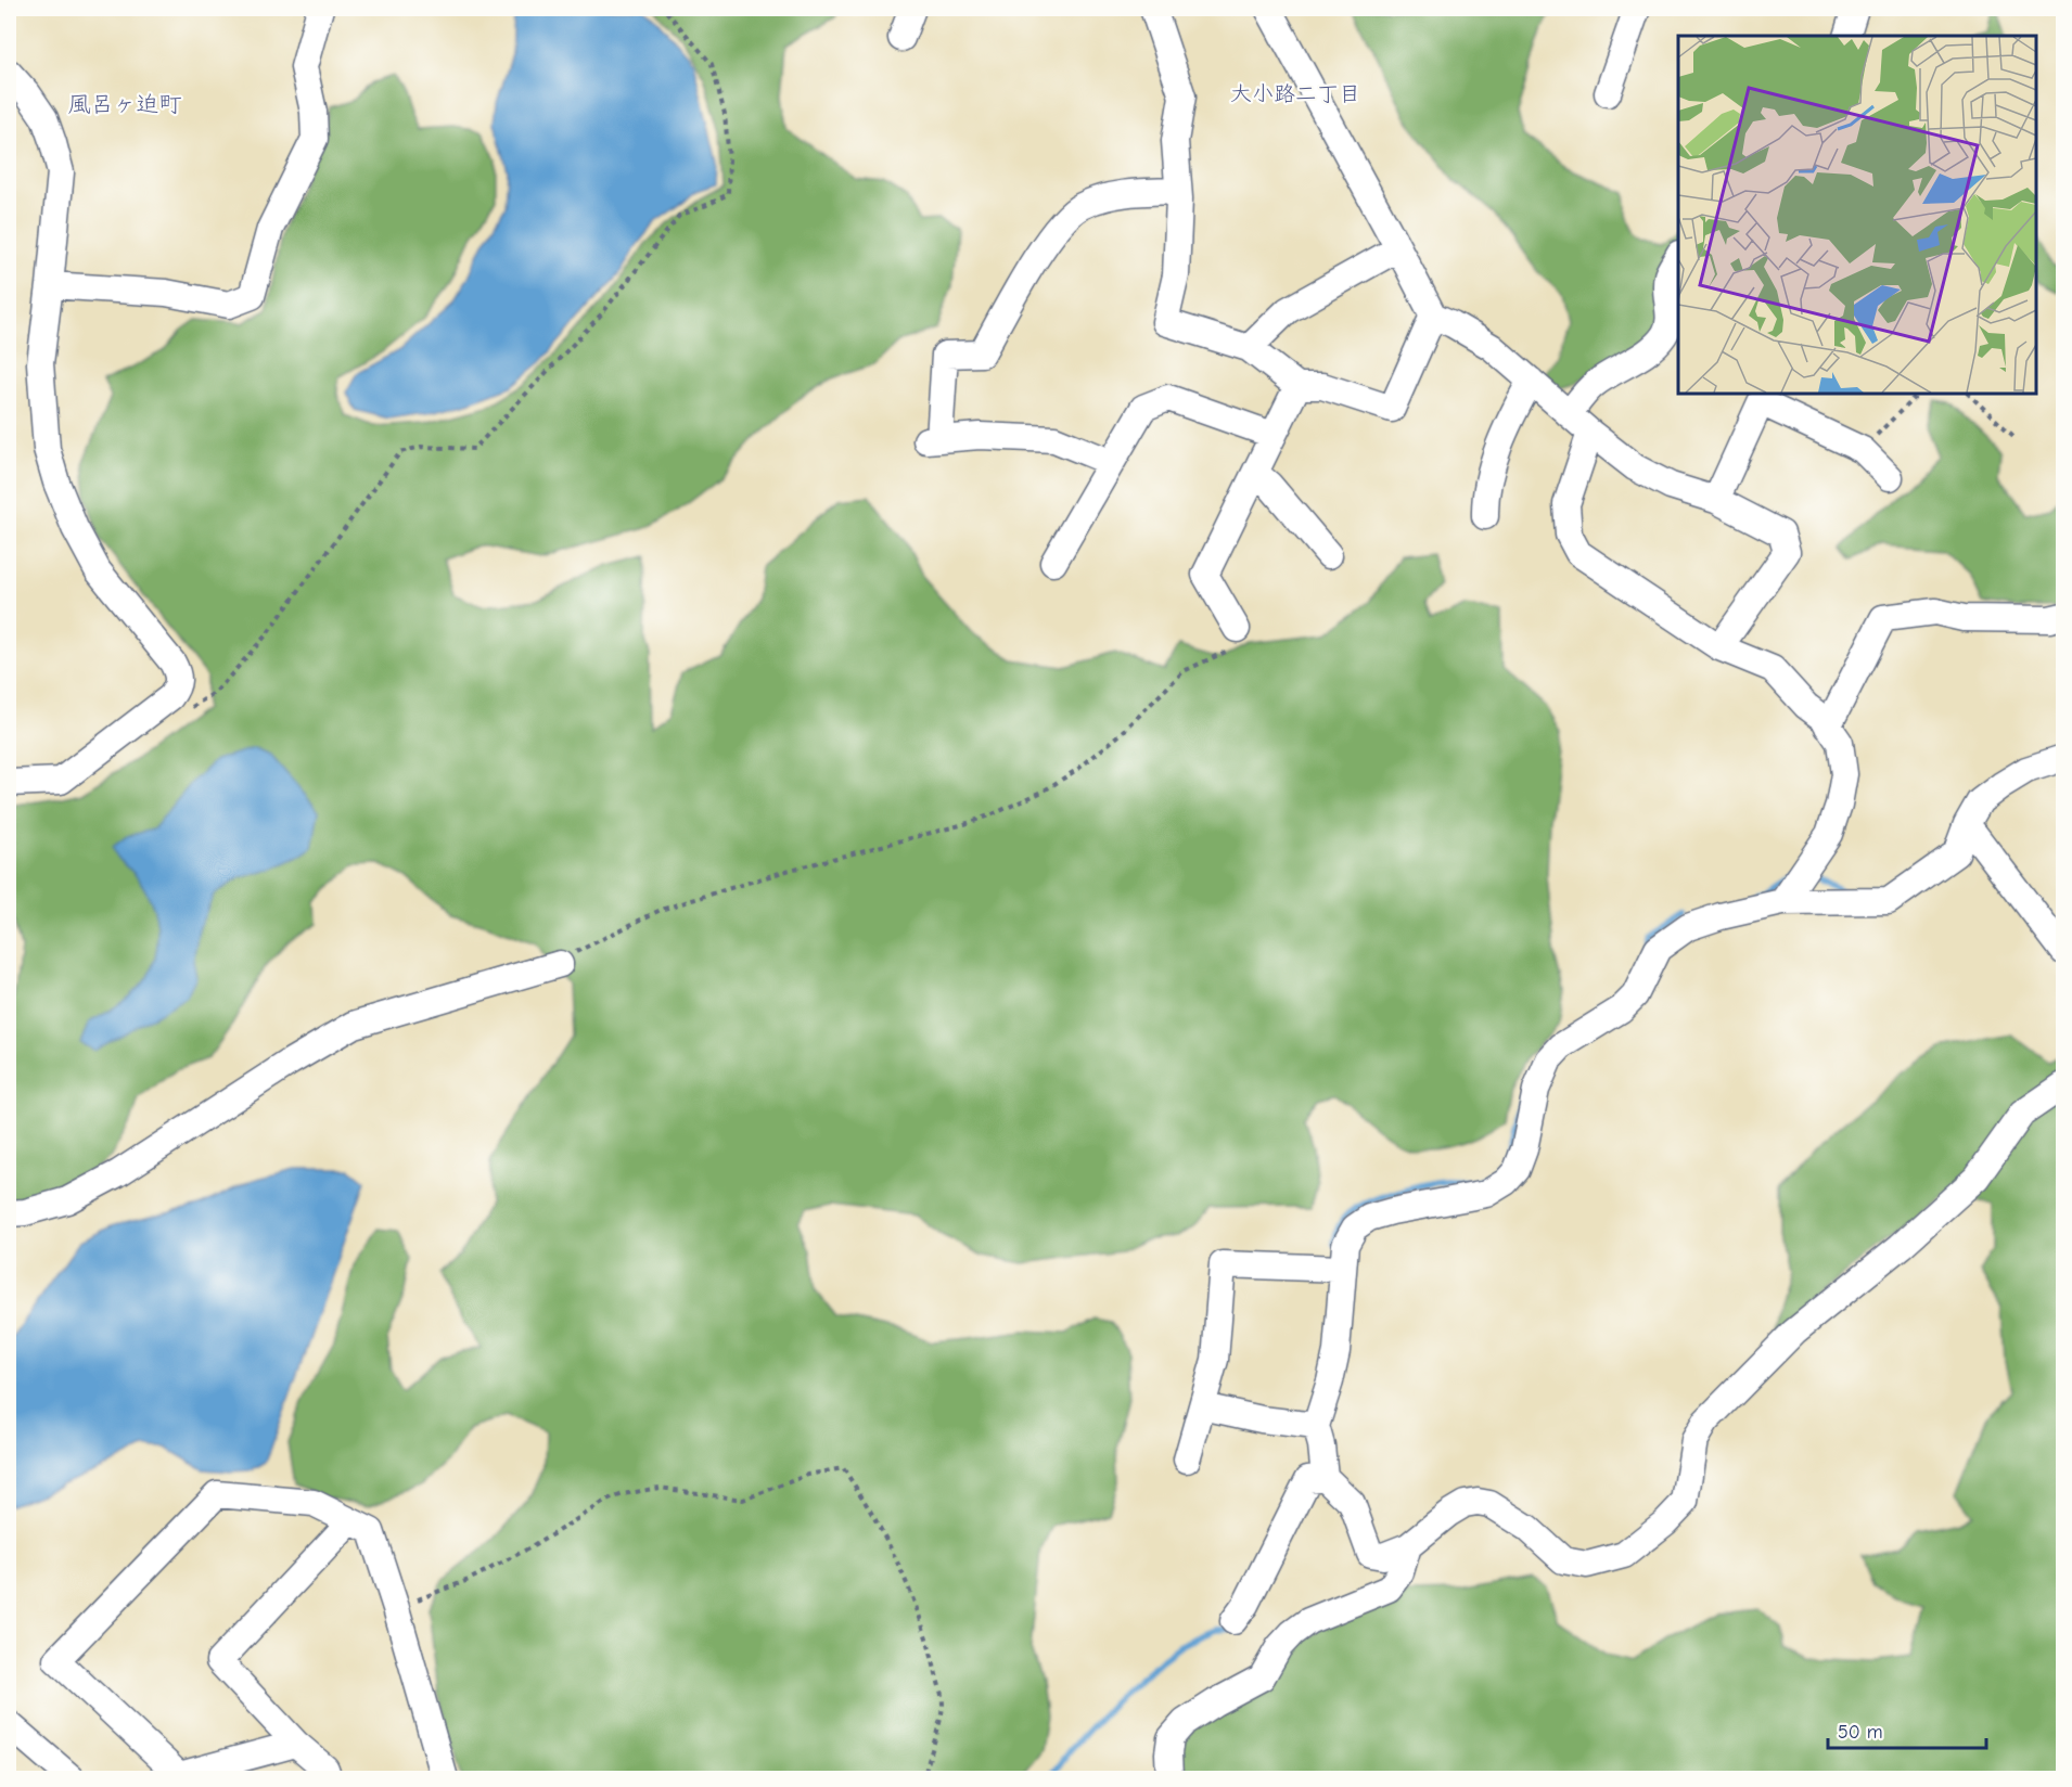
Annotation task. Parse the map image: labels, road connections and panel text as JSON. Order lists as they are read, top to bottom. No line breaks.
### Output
{"districts":["大小路二丁目","風呂ヶ迫町"],"scale_bar":"50 m"}
